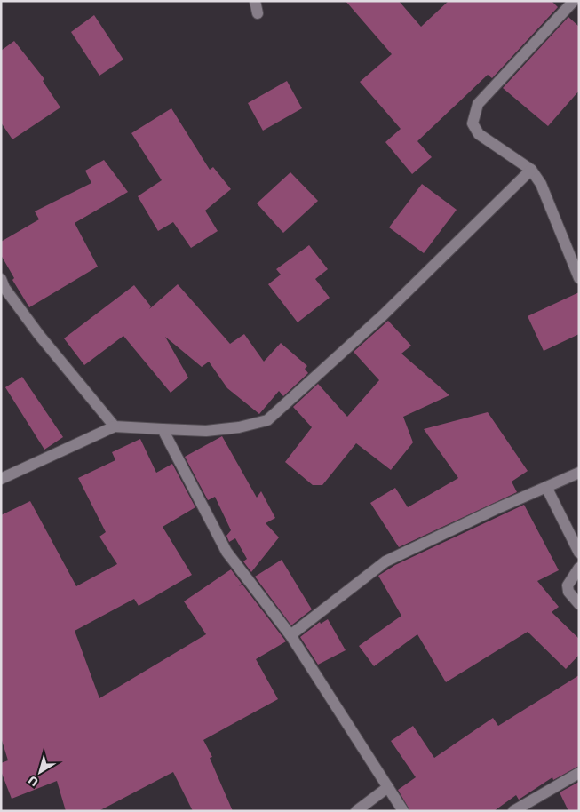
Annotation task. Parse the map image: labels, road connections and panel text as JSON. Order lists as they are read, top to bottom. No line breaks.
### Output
{"north":"bottom left"}
